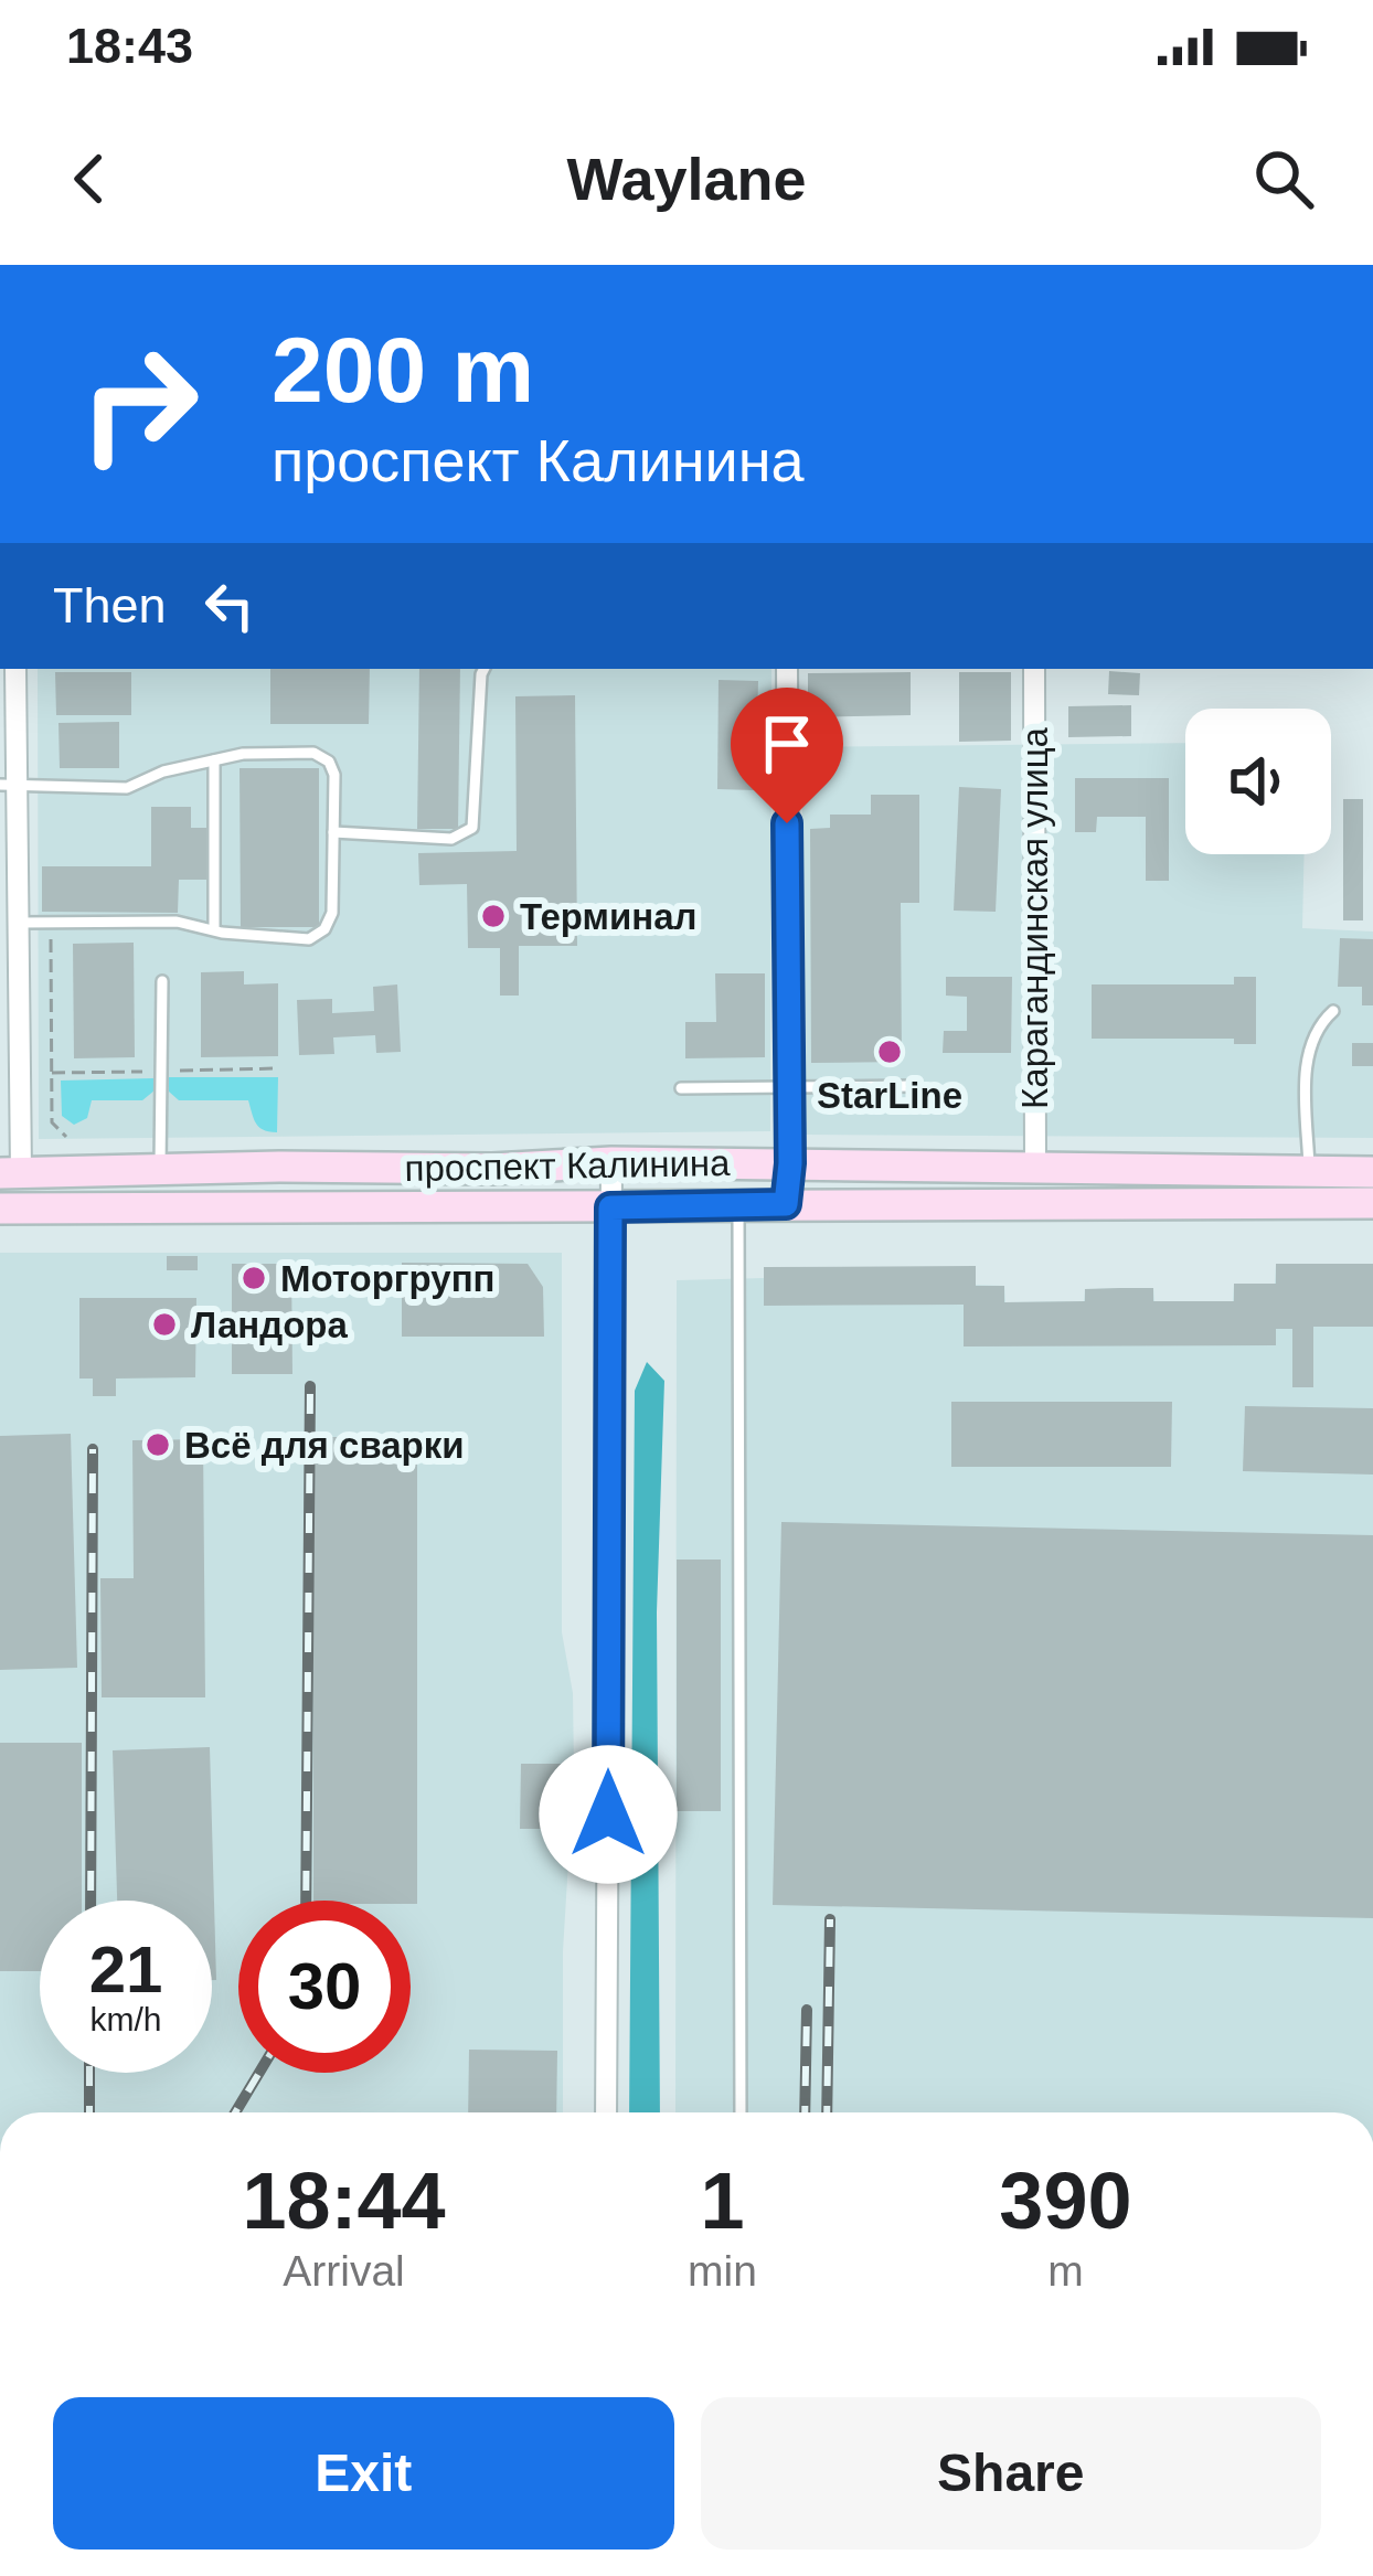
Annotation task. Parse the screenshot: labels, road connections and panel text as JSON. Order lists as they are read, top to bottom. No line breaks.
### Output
{"streets":{"main road":["проспект Калинина"],"street":["Карагандинская улица"]},"crossings":[["Карагандинская улица","проспект Калинина"]],"places":["Терминал","StarLine","Моторгрупп","Ландора","Всё для сварки"],"page":{"status":"18:43","header":"Waylane","turn":["200 m","проспект Калинина"],"then":"Then","speed":"21 km/h","limit":"30","eta":["18:44","Arrival","1","min","390","m"],"buttons":["Exit","Share"]}}
